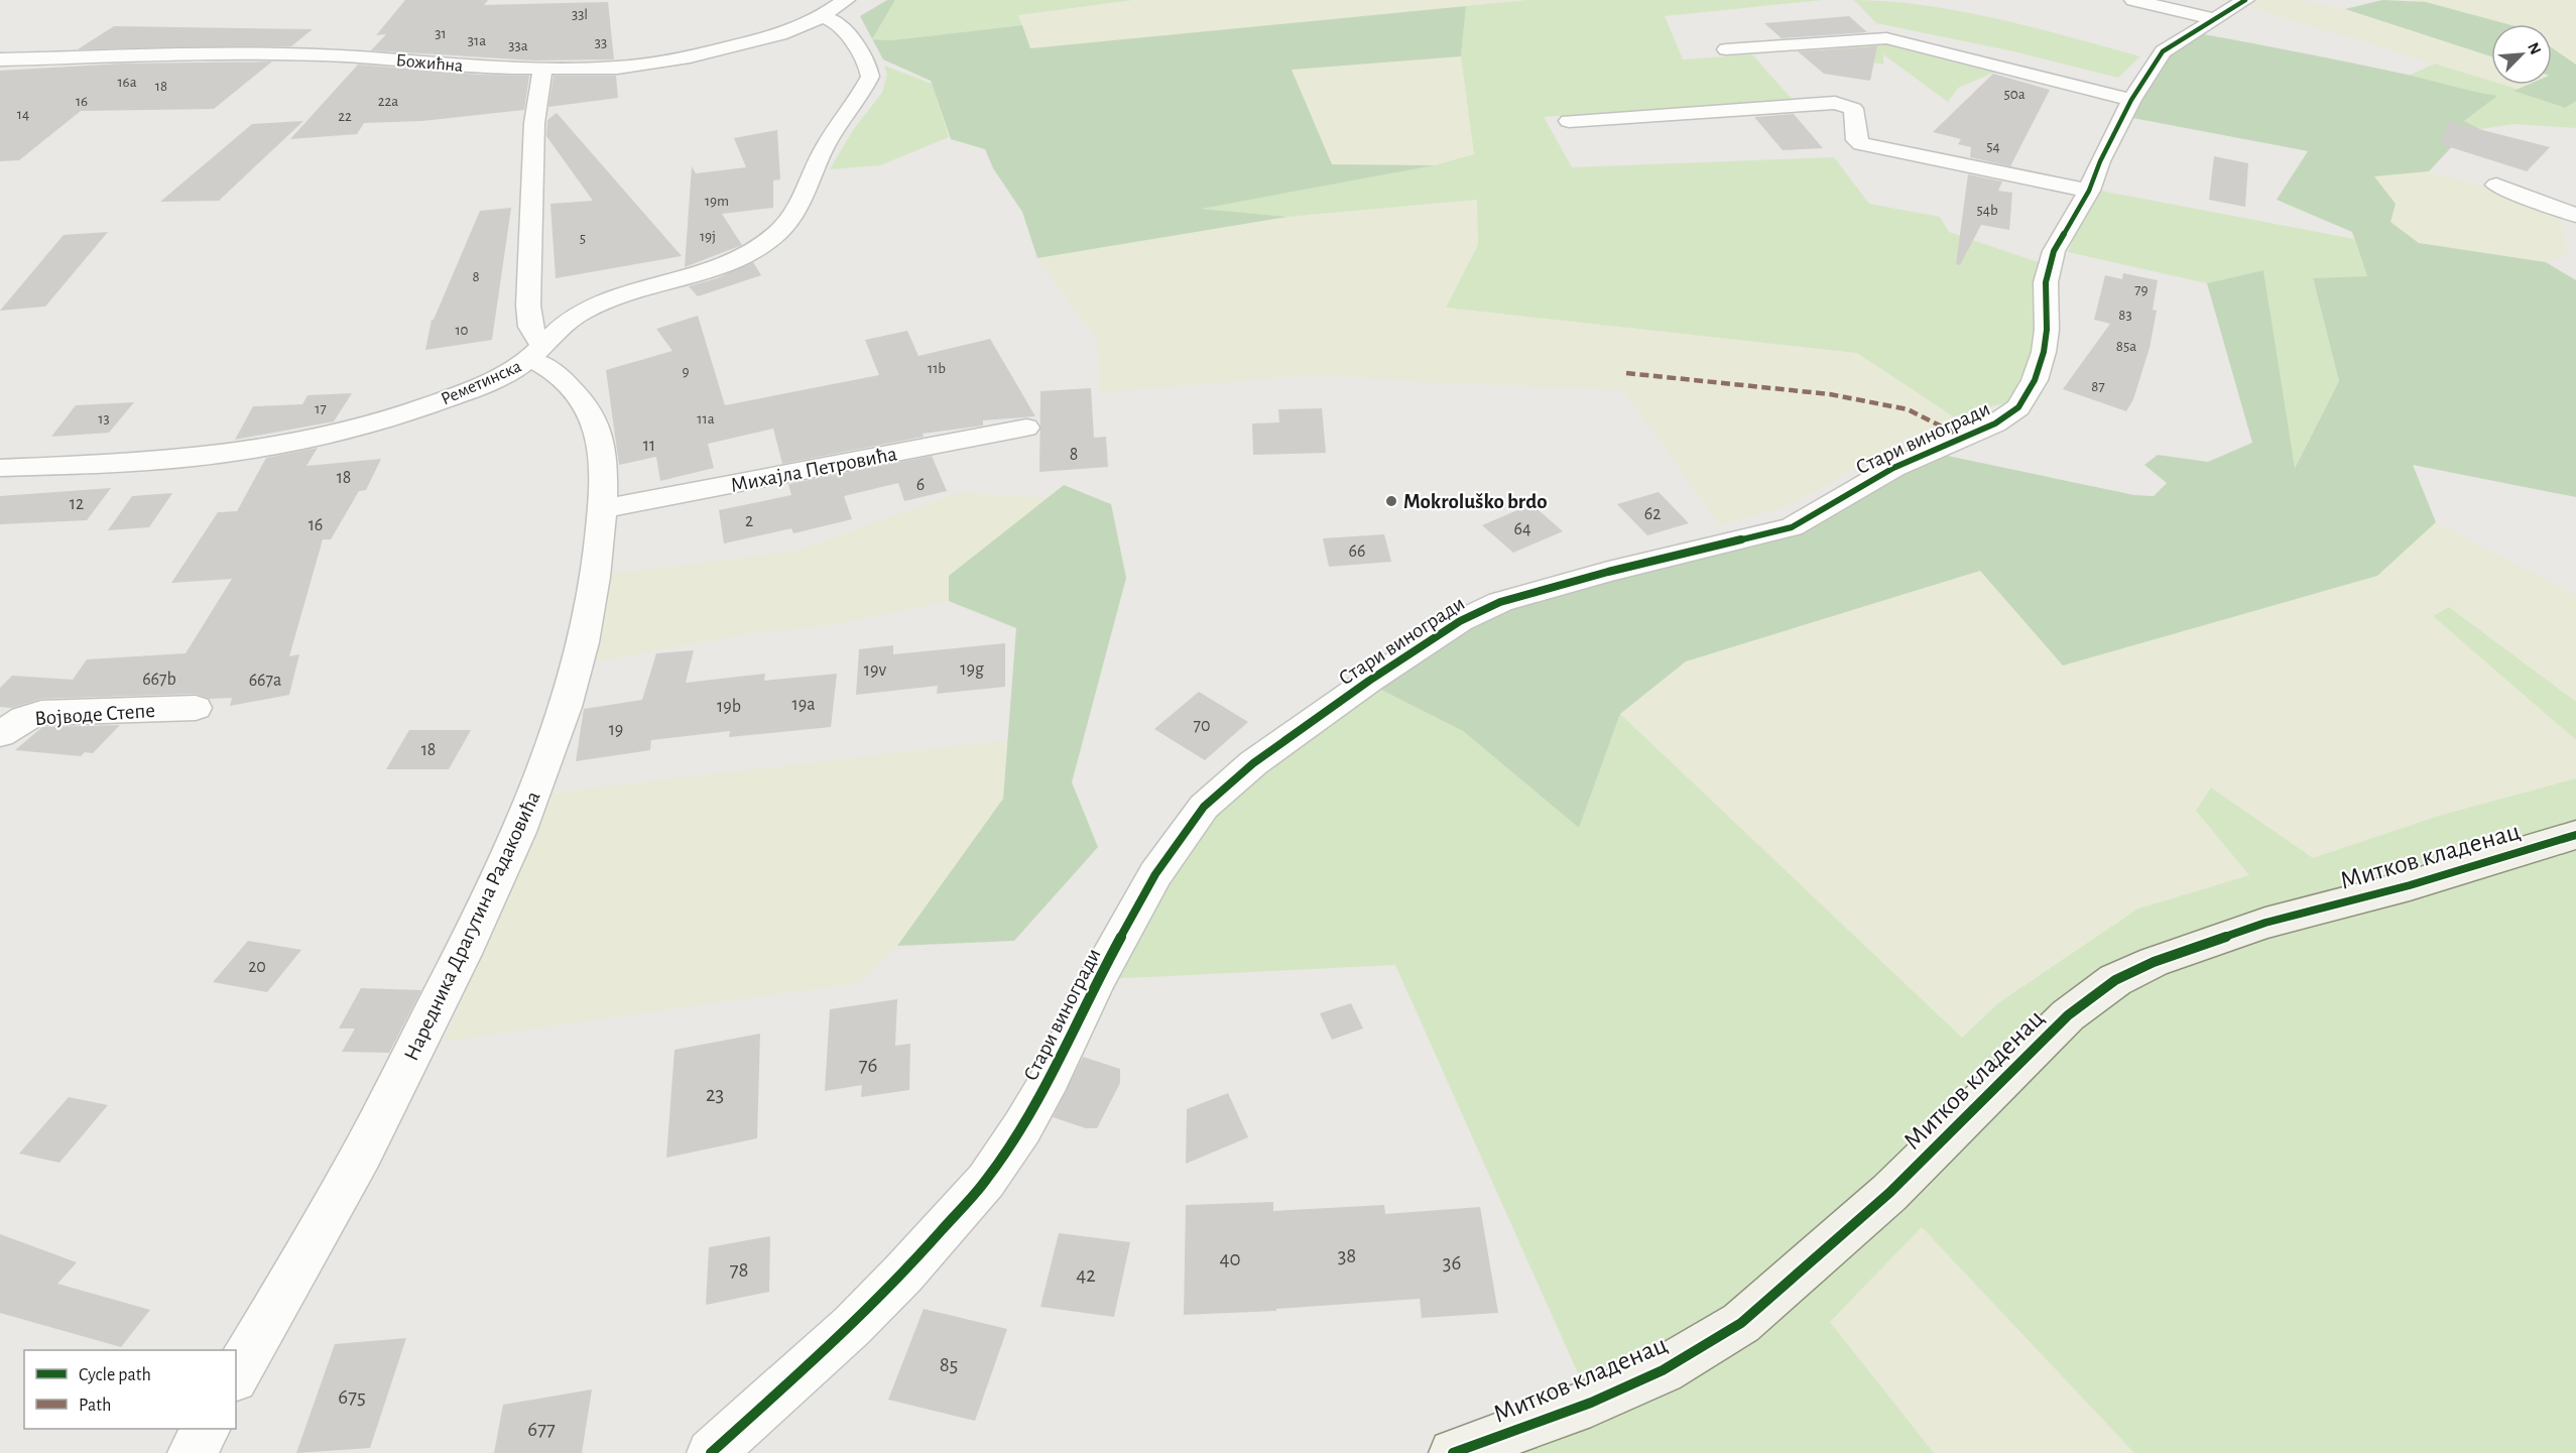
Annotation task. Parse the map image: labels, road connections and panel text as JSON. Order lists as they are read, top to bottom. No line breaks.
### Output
{"streets":{"street":["Божићна","Реметинска","Стари виногради","Михајла Петровића","Војводе Степе","Митков кладенац","Наредника Драгутина Радаковића"]},"crossings":[["Божићна","Реметинска"],["Реметинска","Наредника Драгутина Радаковића"],["Михајла Петровића","Наредника Драгутина Радаковића"]],"places":["Mokroluško brdo"],"house_numbers":["33l","31","31a","33","33a","16a","18","50a","16","22a","14","22","54","19m","54b","19j","5","8","79","83","10","85a","11b","9","87","17","13","11a","11","8","18","6","12","62","2","16","64","66","19g","19v","667b","667a","19a","19b","70","19","18","20","76","23","38","40","36","78","42","85","675","677"],"legend":["Cycle path","Path"],"north":"top right"}
